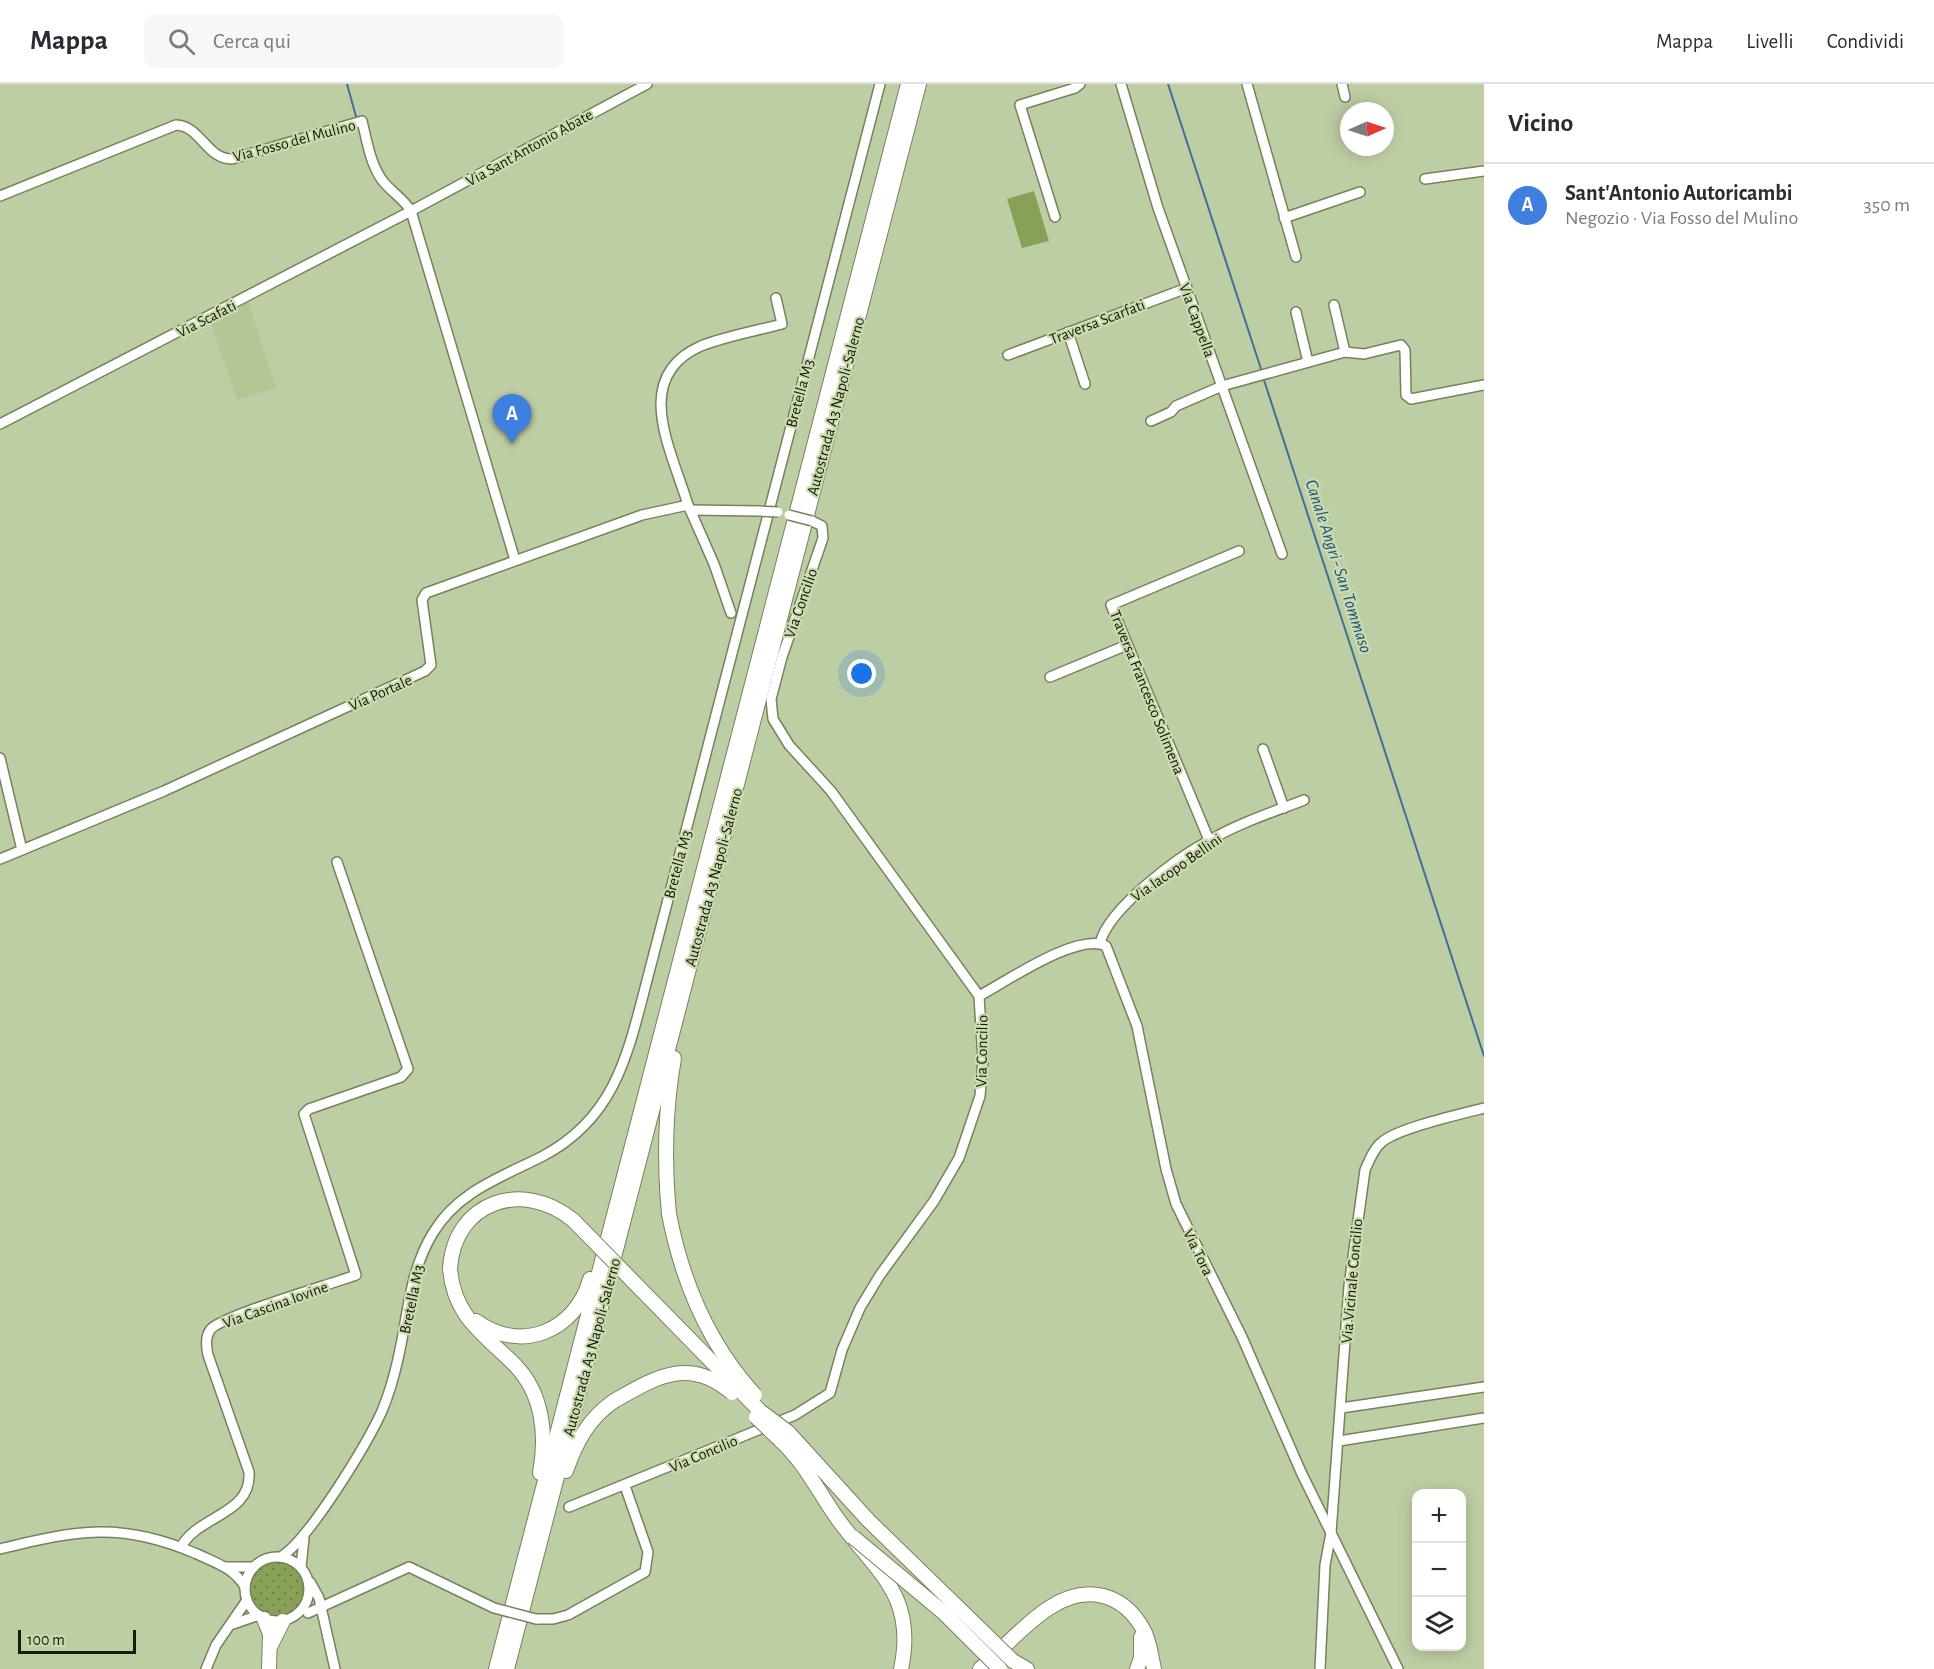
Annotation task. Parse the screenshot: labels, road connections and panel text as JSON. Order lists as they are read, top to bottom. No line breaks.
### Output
{"streets":{"highway":["Autostrada A3 Napoli-Salerno"],"street":["Via Fosso del Mulino","Via Sant'Antonio Abate","Via Scafati","Via Cappella","Traversa Scarfati","Bretella M3","Via Concilio","Via Portale","Traversa Francesco Solimena","Via Iacopo Bellini","Via Tora","Via Vicinale Concilio","Via Cascina Iovine"]},"crossings":[["Via Fosso del Mulino","Via Sant'Antonio Abate"],["Via Fosso del Mulino","Via Scafati"],["Via Fosso del Mulino","Via Portale"],["Via Sant'Antonio Abate","Via Scafati"],["Via Cappella","Traversa Scarfati"],["Via Concilio","Via Portale"],["Traversa Francesco Solimena","Via Iacopo Bellini"],["Via Iacopo Bellini","Via Tora"],["Via Tora","Via Vicinale Concilio"]],"water":["Canale Angri - San Tommaso"],"scale_bar":"100 m","north":"right","page":{"header":"Mappa","search":"Cerca qui","nav":["Mappa","Livelli","Condividi"],"heading":"Vicino","list":[{"mark":"A","name":"Sant'Antonio Autoricambi","note":"Negozio · Via Fosso del Mulino","value":"350 m"}],"pins":"A","map_buttons":["+","−"],"scale":"100 m"}}
